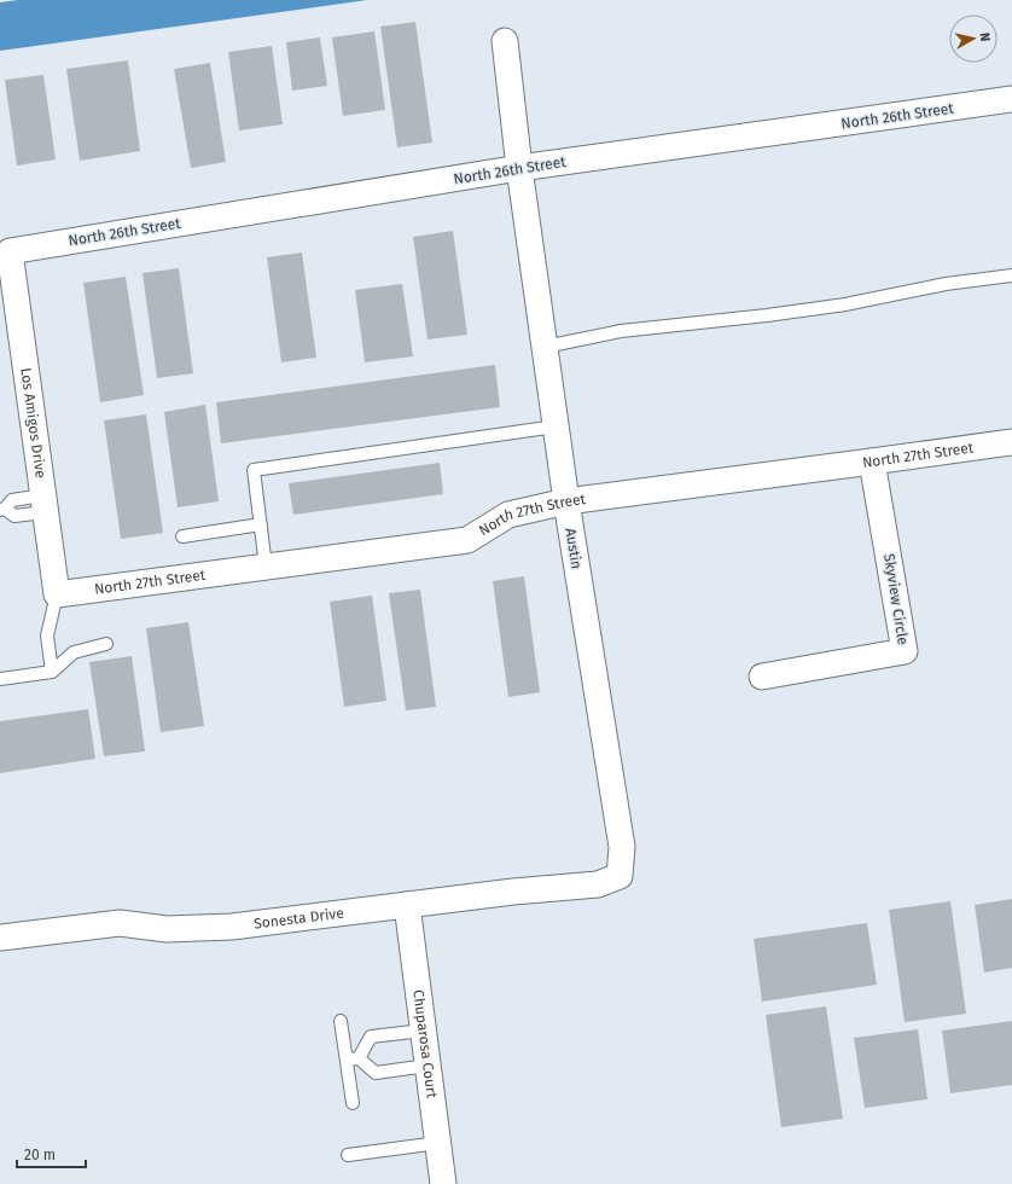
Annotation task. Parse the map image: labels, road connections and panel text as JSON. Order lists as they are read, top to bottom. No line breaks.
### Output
{"streets":{"street":["North 26th Street","Los Amigos Drive","North 27th Street","Austin","Skyview Circle","Sonesta Drive","Chuparosa Court"]},"crossings":[["North 26th Street","Los Amigos Drive"],["North 26th Street","Austin"],["Los Amigos Drive","North 27th Street"],["North 27th Street","Austin"],["North 27th Street","Skyview Circle"],["Austin","Sonesta Drive"],["Sonesta Drive","Chuparosa Court"]],"scale_bar":"20 m","north":"right"}
